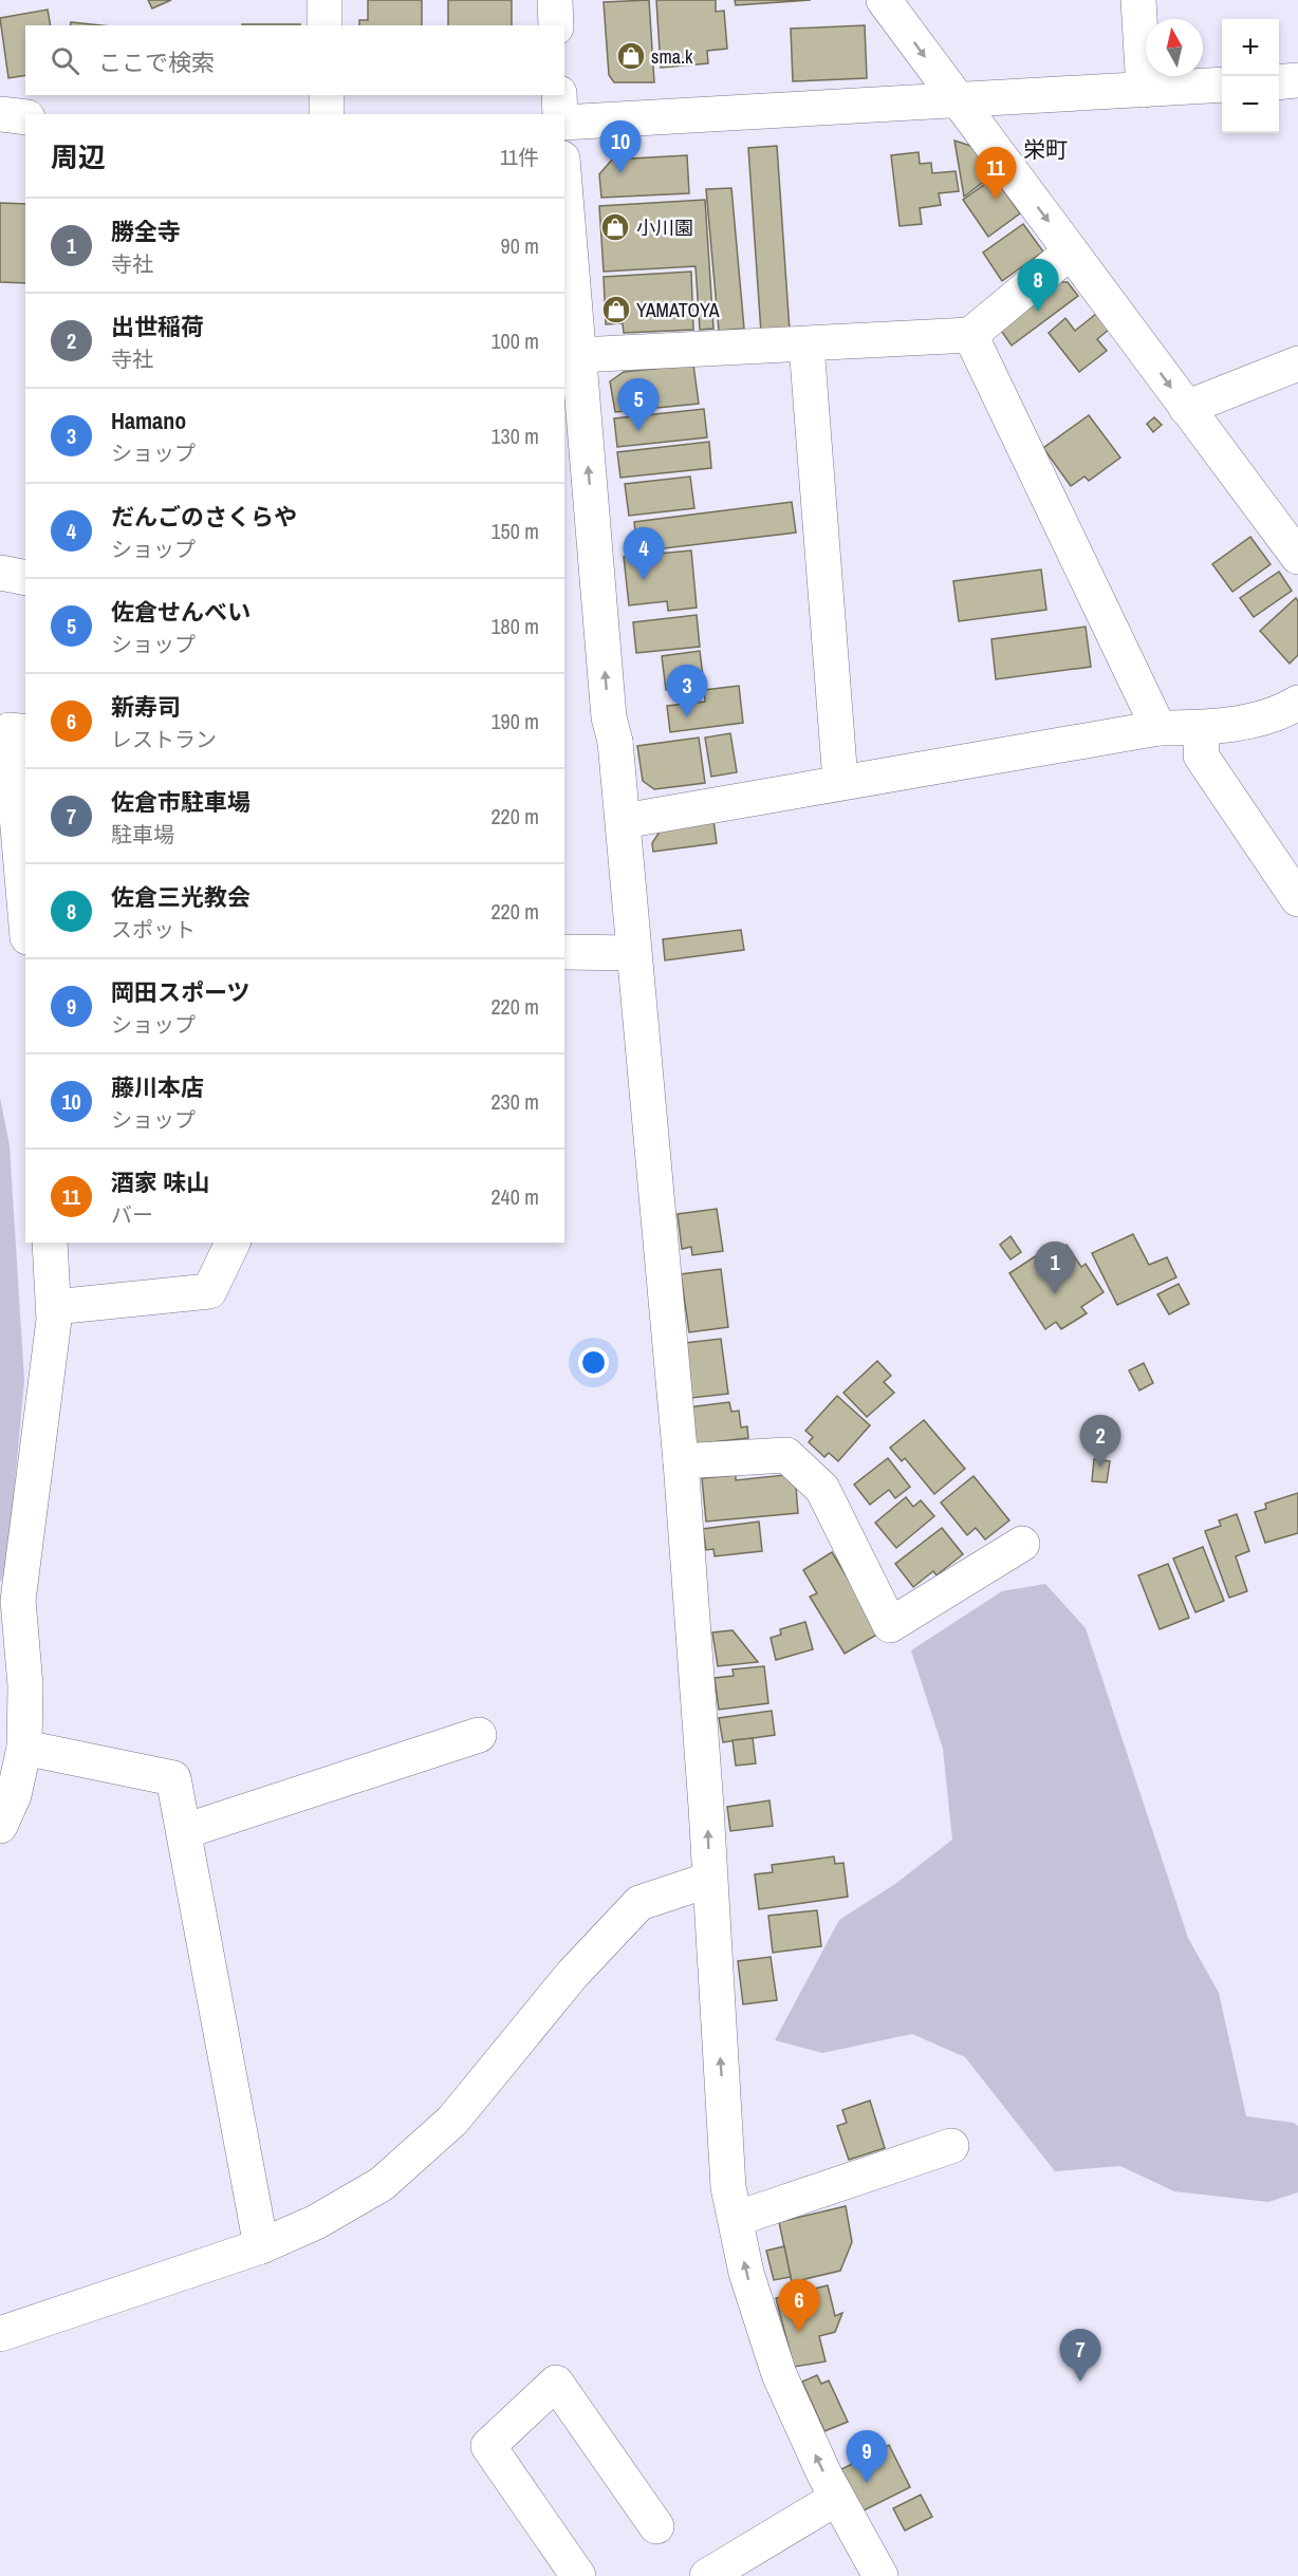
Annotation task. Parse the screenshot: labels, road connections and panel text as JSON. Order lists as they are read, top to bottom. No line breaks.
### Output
{"districts":["栄町"],"places":{"shop":["sma.k","小川園","YAMATOYA"]},"north":"top","page":{"map_buttons":["+","−"],"search":"ここで検索","heading":["周辺","11件"],"pins":["10","11","8","5","4","3","1","2","6","7","9"],"list":[{"mark":"1","name":"勝全寺","note":"寺社","value":"90 m"},{"mark":"2","name":"出世稲荷","note":"寺社","value":"100 m"},{"mark":"3","name":"Hamano","note":"ショップ","value":"130 m"},{"mark":"4","name":"だんごのさくらや","note":"ショップ","value":"150 m"},{"mark":"5","name":"佐倉せんべい","note":"ショップ","value":"180 m"},{"mark":"6","name":"新寿司","note":"レストラン","value":"190 m"},{"mark":"7","name":"佐倉市駐車場","note":"駐車場","value":"220 m"},{"mark":"8","name":"佐倉三光教会","note":"スポット","value":"220 m"},{"mark":"9","name":"岡田スポーツ","note":"ショップ","value":"220 m"},{"mark":"10","name":"藤川本店","note":"ショップ","value":"230 m"},{"mark":"11","name":"酒家 味山","note":"バー","value":"240 m"}]}}
